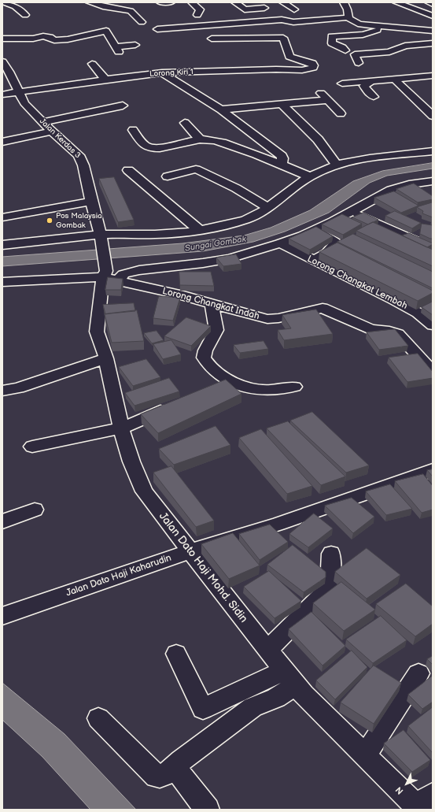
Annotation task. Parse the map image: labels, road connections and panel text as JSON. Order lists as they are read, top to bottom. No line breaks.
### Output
{"streets":{"street":["Lorong Kiri 1","Jalan Kerdas 3","Lorong Changkat Lembah","Lorong Changkat Indah","Jalan Dato Haji Mohd. Sidin","Jalan Dato Haji Kaharudin"]},"crossings":[["Lorong Kiri 1","Jalan Kerdas 3"],["Jalan Kerdas 3","Lorong Changkat Indah"],["Jalan Kerdas 3","Jalan Dato Haji Mohd. Sidin"],["Lorong Changkat Indah","Jalan Dato Haji Mohd. Sidin"],["Jalan Dato Haji Mohd. Sidin","Jalan Dato Haji Kaharudin"]],"water":["Sungai Gombak"],"places":["Pos Malaysia Gombak"],"north":"bottom left"}
